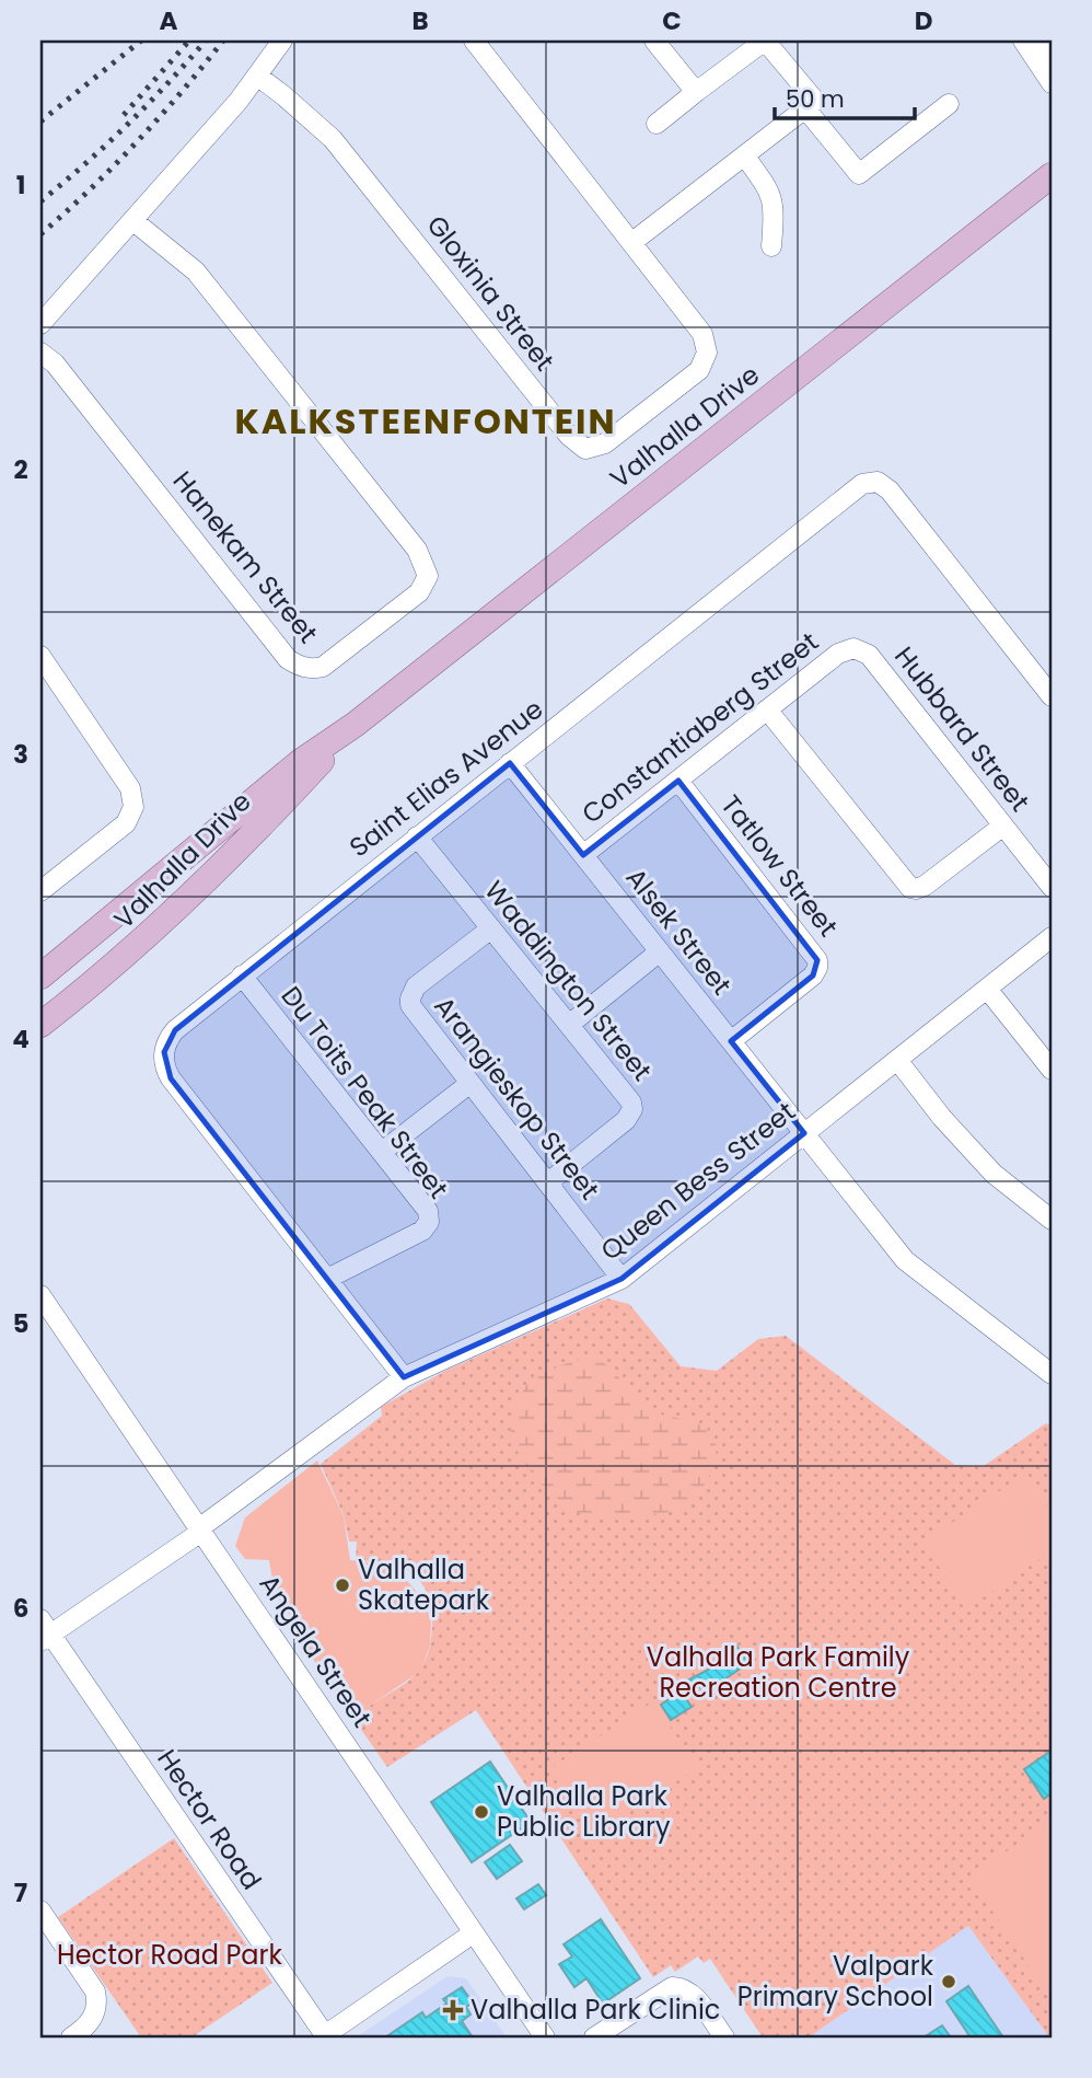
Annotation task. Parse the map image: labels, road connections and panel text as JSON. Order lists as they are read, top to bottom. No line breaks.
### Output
{"streets":{"main road":["Valhalla Drive"],"street":["Gloxinia Street","Hanekam Street","Constantiaberg Street","Hubbard Street","Saint Elias Avenue","Tatlow Street","Alsek Street","Waddington Street","Du Toits Peak Street","Arangieskop Street","Queen Bess Street","Angela Street","Hector Road"]},"crossings":[["Constantiaberg Street","Hubbard Street"],["Constantiaberg Street","Tatlow Street"],["Constantiaberg Street","Alsek Street"],["Saint Elias Avenue","Alsek Street"],["Saint Elias Avenue","Waddington Street"],["Saint Elias Avenue","Du Toits Peak Street"],["Saint Elias Avenue","Queen Bess Street"],["Tatlow Street","Alsek Street"],["Alsek Street","Queen Bess Street"],["Waddington Street","Arangieskop Street"],["Arangieskop Street","Queen Bess Street"],["Queen Bess Street","Angela Street"],["Queen Bess Street","Hector Road"]],"districts":["KALKSTEENFONTEIN"],"parks":["Valhalla Park Family Recreation Centre","Hector Road Park"],"places":{"other":["Valhalla Skatepark","Valhalla Park Public Library","Valpark Primary School"],"health":["Valhalla Park Clinic"]},"scale_bar":"50 m","grid":{"columns":["A","B","C","D"],"rows":["1","2","3","4","5","6","7"]}}
